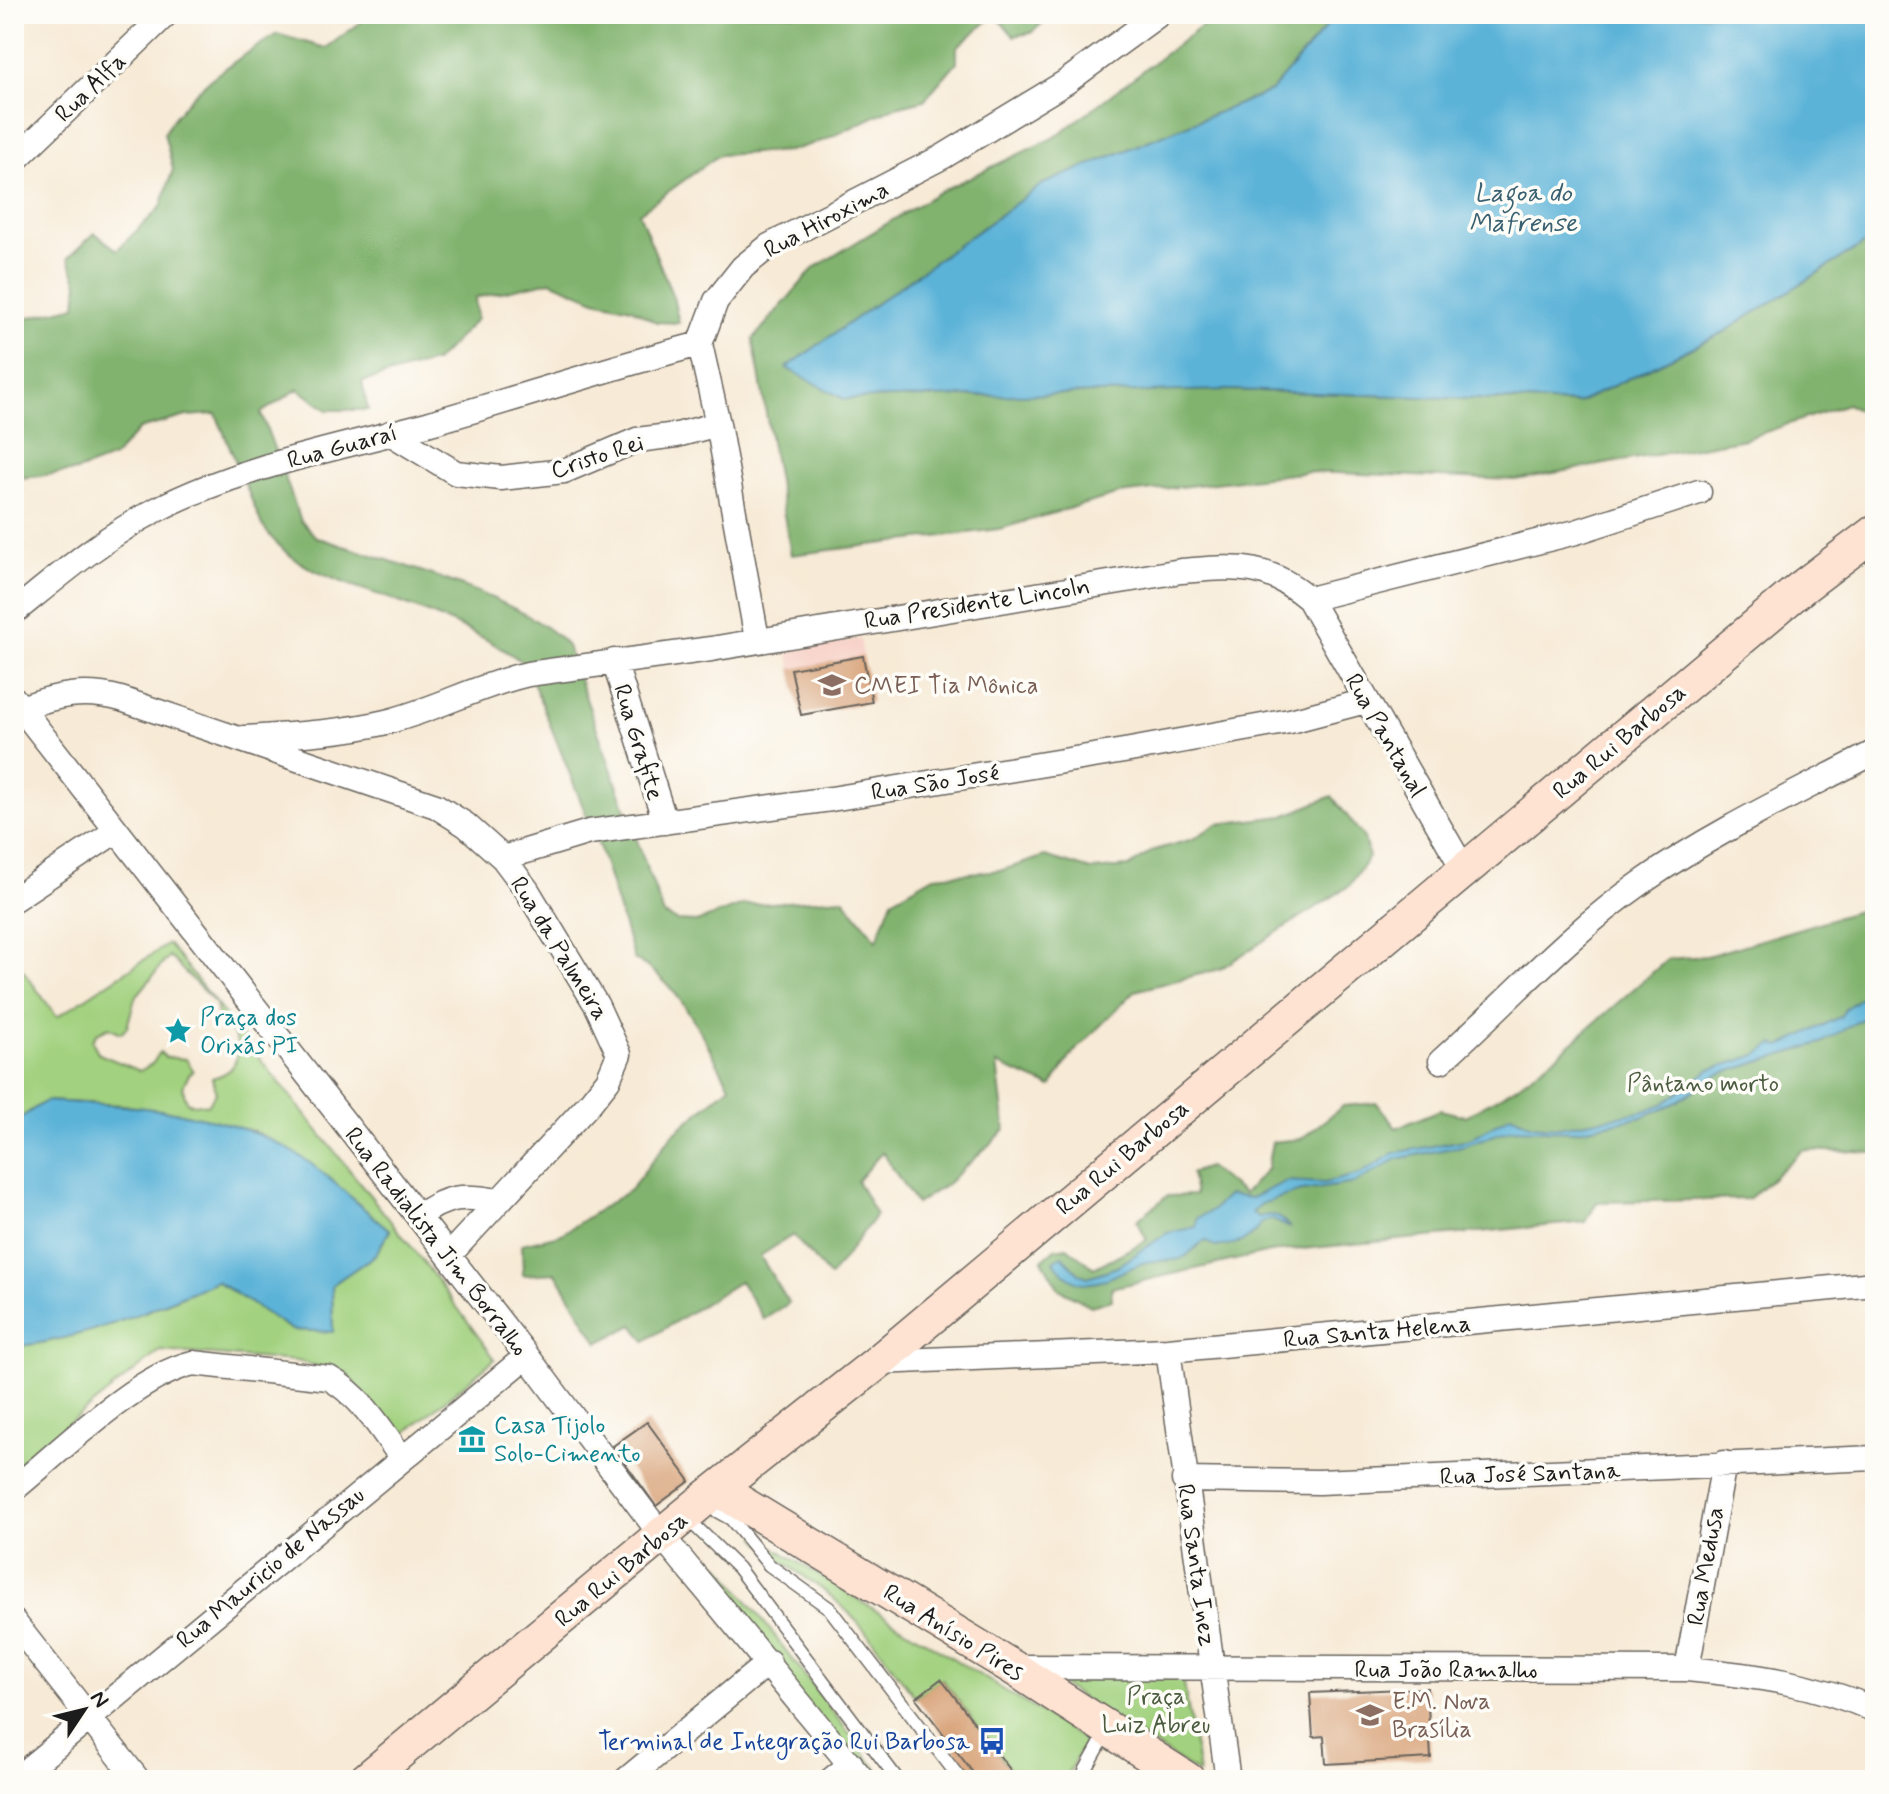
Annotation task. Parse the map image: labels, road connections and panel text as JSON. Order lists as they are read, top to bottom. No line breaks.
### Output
{"streets":{"street":["Rua Alfa","Rua Hiroxima","Rua Guaraí","Cristo Rei","Rua Presidente Lincoln","Rua Pantanal","Rua Rui Barbosa","Rua Grafite","Rua São José","Rua da Palmeira","Rua Radialista Jim Borralho","Rua Santa Helena","Rua José Santana","Rua Santa Inez","Rua Medusa","Rua Mauricio de Nassau","Rua Anísio Pires","Rua João Ramalho"]},"crossings":[["Rua Hiroxima","Rua Guaraí"],["Rua Guaraí","Cristo Rei"],["Rua Presidente Lincoln","Rua Pantanal"],["Rua Presidente Lincoln","Rua Grafite"],["Rua Presidente Lincoln","Rua da Palmeira"],["Rua Pantanal","Rua Rui Barbosa"],["Rua Pantanal","Rua São José"],["Rua Rui Barbosa","Rua Radialista Jim Borralho"],["Rua Rui Barbosa","Rua Santa Helena"],["Rua Rui Barbosa","Rua Anísio Pires"],["Rua Grafite","Rua São José"],["Rua São José","Rua da Palmeira"],["Rua da Palmeira","Rua Radialista Jim Borralho"],["Rua Radialista Jim Borralho","Rua Mauricio de Nassau"],["Rua Radialista Jim Borralho","Rua Anísio Pires"],["Rua Santa Helena","Rua Santa Inez"],["Rua José Santana","Rua Santa Inez"],["Rua José Santana","Rua Medusa"],["Rua Santa Inez","Rua João Ramalho"],["Rua Medusa","Rua João Ramalho"],["Rua Anísio Pires","Rua João Ramalho"]],"water":["Lagoa do Mafrense"],"parks":["Pântano morto","Praça Luiz Abreu"],"places":{"school or university":["CMEI Tia Mônica","E.M. Nova Brasília"],"place":["Praça dos Orixás PI"],"museum":["Casa Tijolo Solo-Cimento"],"bus stop":["Terminal de Integração Rui Barbosa"]},"north":"top right"}
